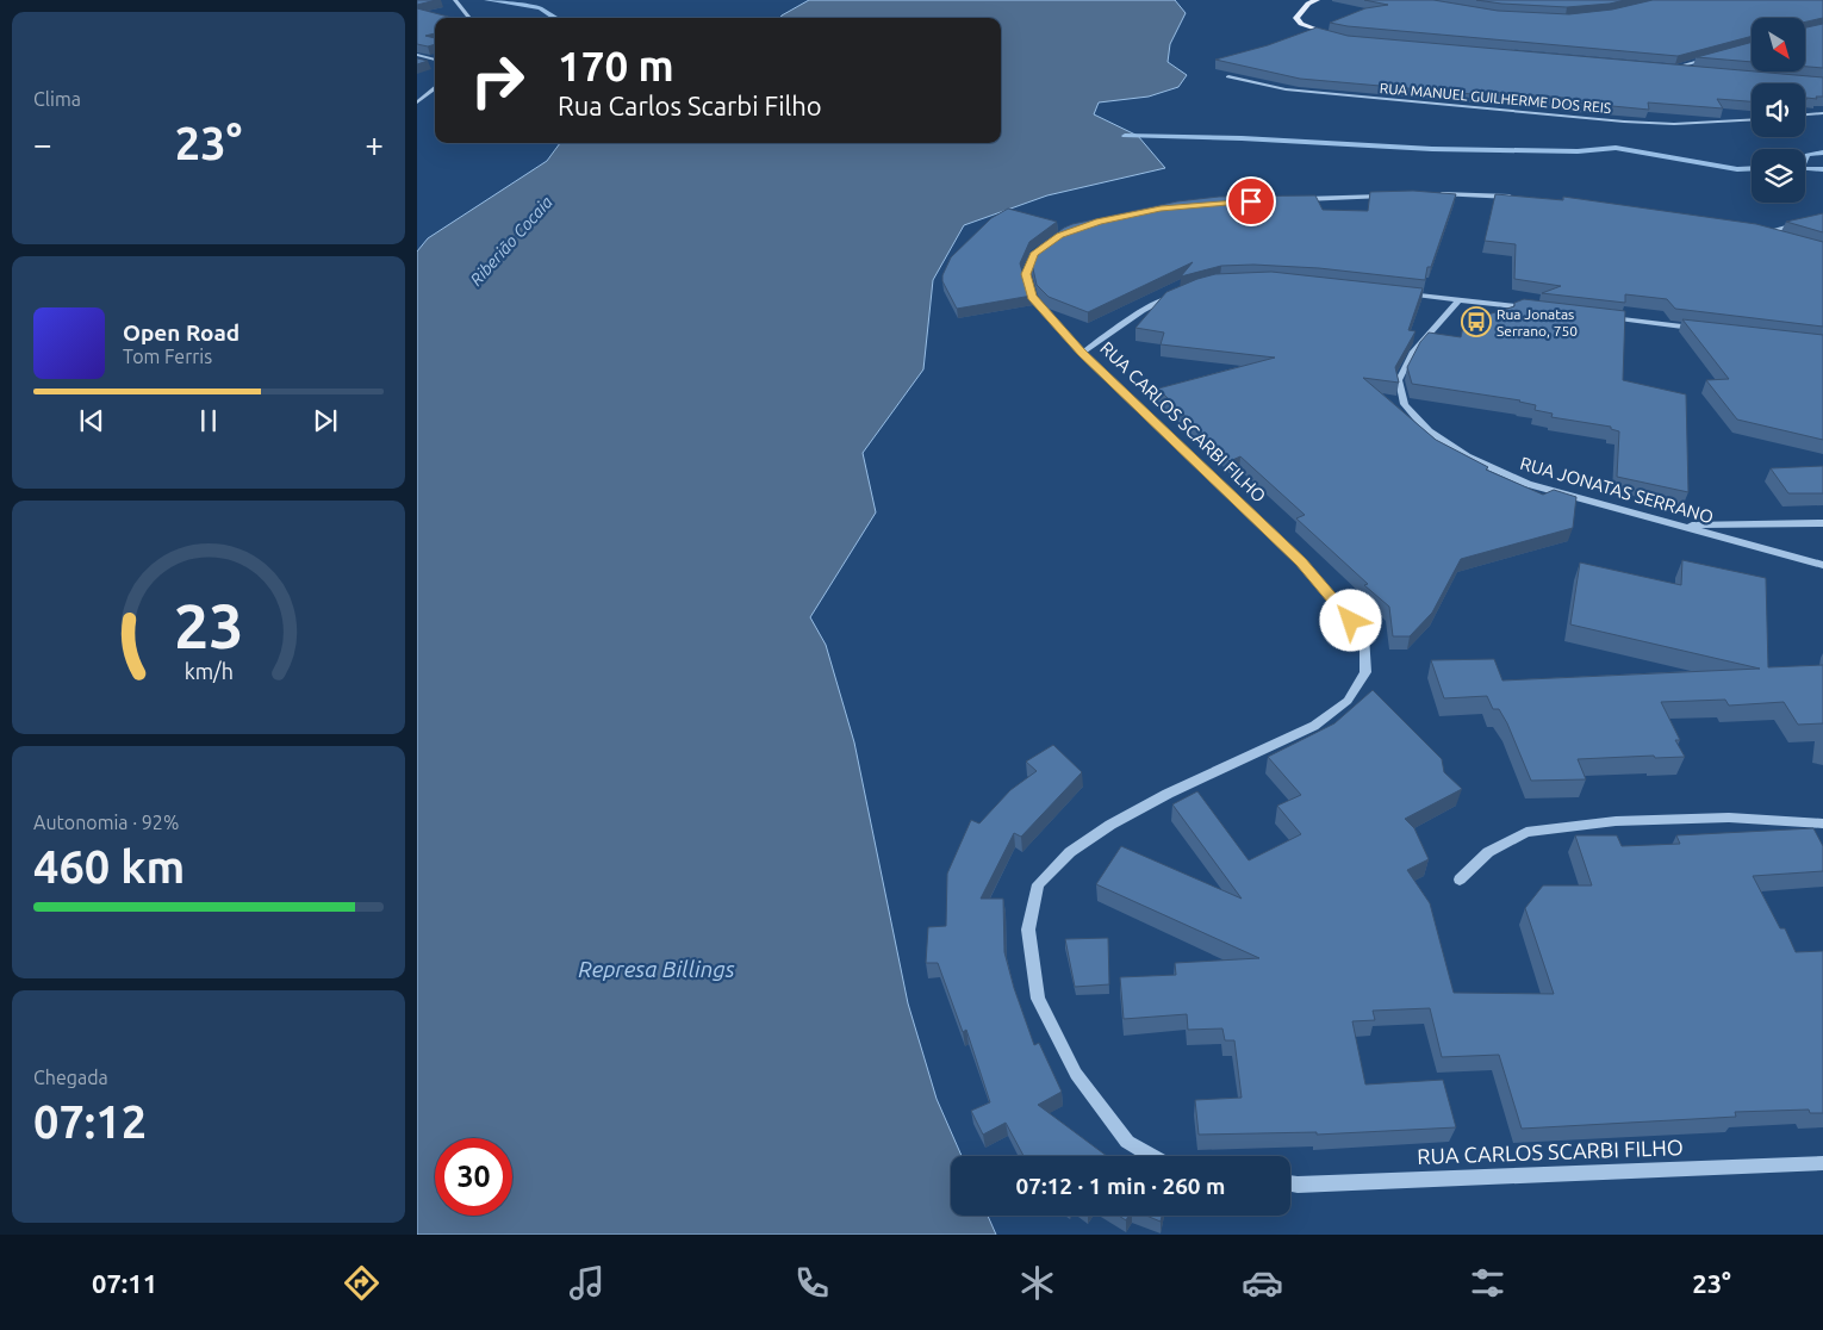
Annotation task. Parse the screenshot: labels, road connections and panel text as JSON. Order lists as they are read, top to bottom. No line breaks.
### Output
{"streets":{"street":["RUA MANUEL GUILHERME DOS REIS","RUA CARLOS SCARBI FILHO","RUA JONATAS SERRANO"]},"water":["Riberião Cocaia","Represa Billings"],"places":{"bus stop":["Rua Jonatas Serrano, 750"]},"north":"bottom right","page":{"tile":["Clima",["Autonomia · 92%","460 km"],["Chegada","07:12"]],"turn":["170 m","Rua Carlos Scarbi Filho"],"heat":["−","23°","+"],"song":["Open Road","Tom Ferris"],"limit":"30","trip":"07:12 · 1 min · 260 m","tabs":["07:11","23°"],"gauge":["23","km/h"]}}
